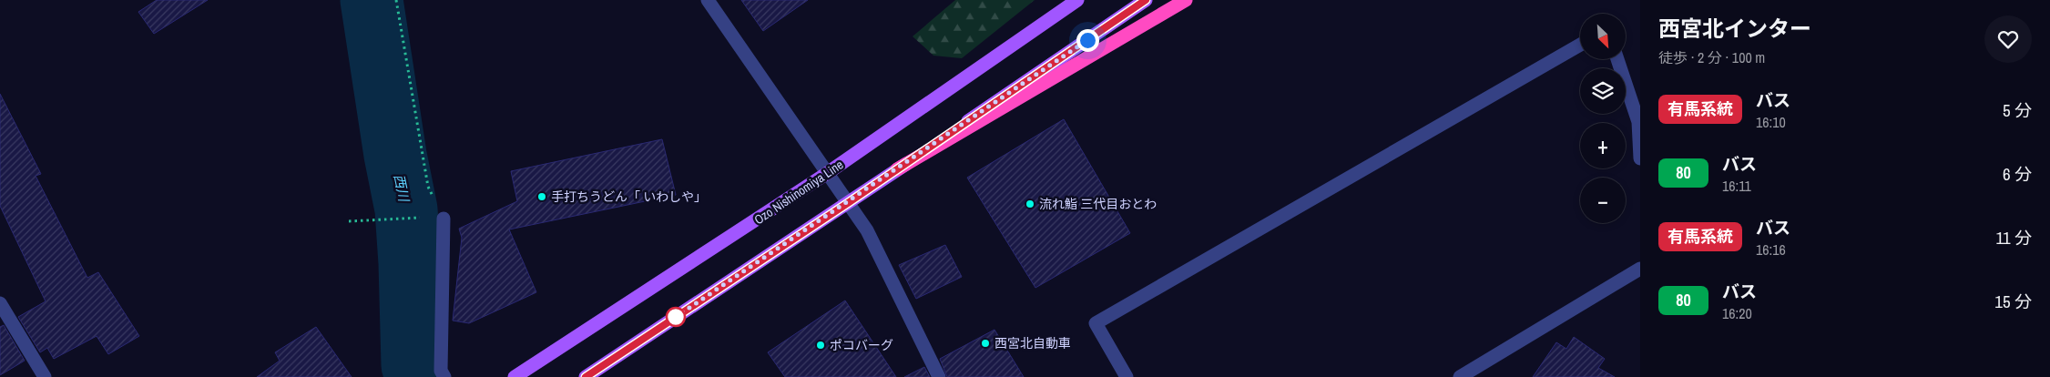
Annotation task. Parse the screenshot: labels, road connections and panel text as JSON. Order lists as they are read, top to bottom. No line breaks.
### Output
{"streets":{"main road":["Ozo Nishinomiya Line"]},"water":["西川"],"places":["手打ちうどん「 いわしや」","流れ鮨 三代目おとわ","西宮北自動車","ポコバーグ"],"lines":["bus line 有馬系統"],"north":"bottom right","page":{"heading":["西宮北インター","徒歩 · 2 分 · 100 m"],"map_buttons":["+","−"],"list":[{"mark":"有馬系統","name":"バス","note":"16:10","value":"5 分"},{"mark":"80","name":"バス","note":"16:11","value":"6 分"},{"mark":"有馬系統","name":"バス","note":"16:16","value":"11 分"},{"mark":"80","name":"バス","note":"16:20","value":"15 分"}]}}
